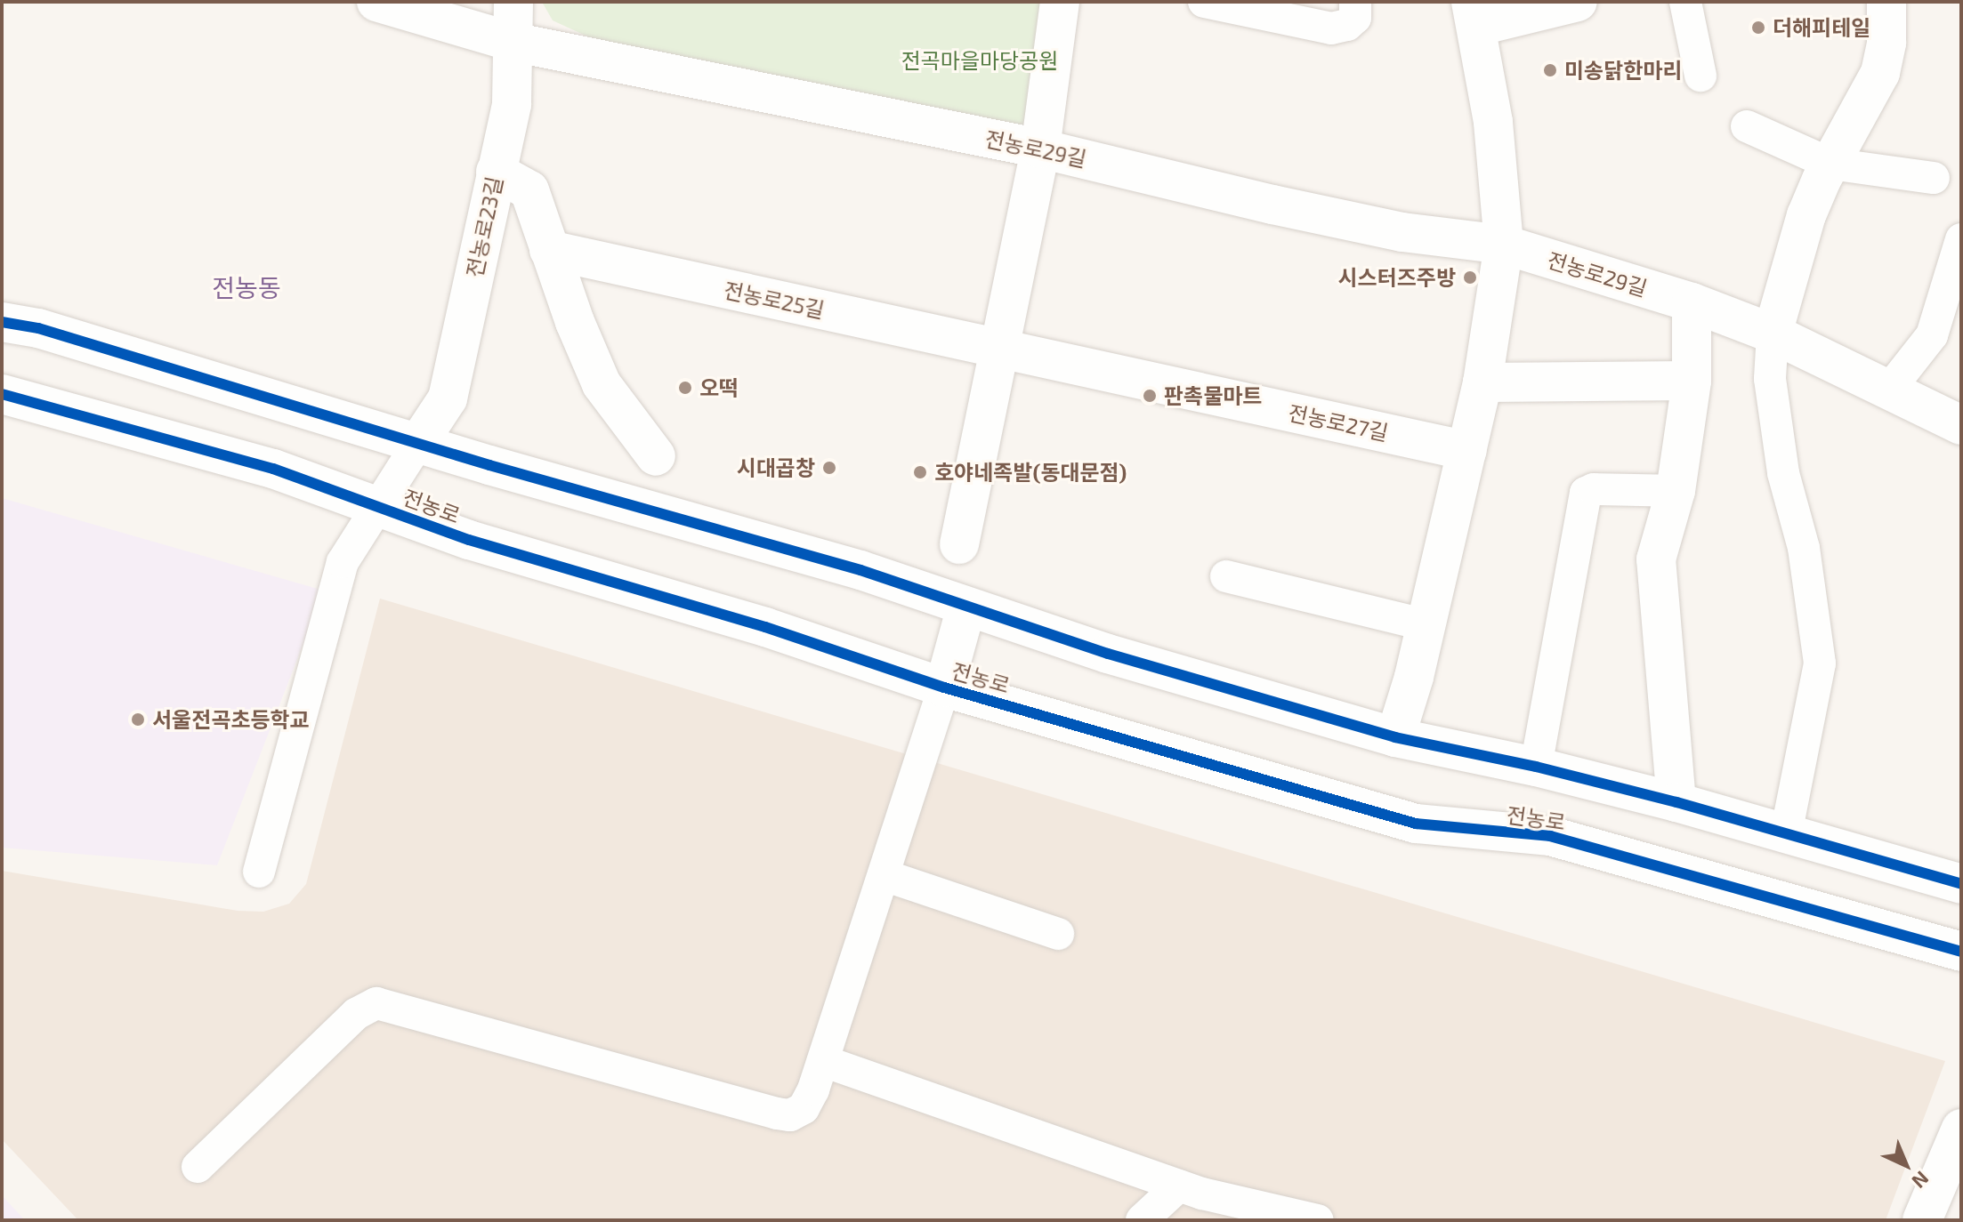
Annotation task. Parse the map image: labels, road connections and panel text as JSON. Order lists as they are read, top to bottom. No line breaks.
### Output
{"streets":{"street":["전농로29길","전농로23길","전농로25길","전농로27길","전농로"]},"crossings":[["전농로29길","전농로23길"],["전농로25길","전농로27길"]],"districts":["전농동"],"parks":["전곡마을마당공원"],"places":["더해피테일","미송닭한마리","시스터즈주방","오떡","판촉물마트","시대곱창","호야네족발(동대문점)","서울전곡초등학교"],"north":"bottom right"}
